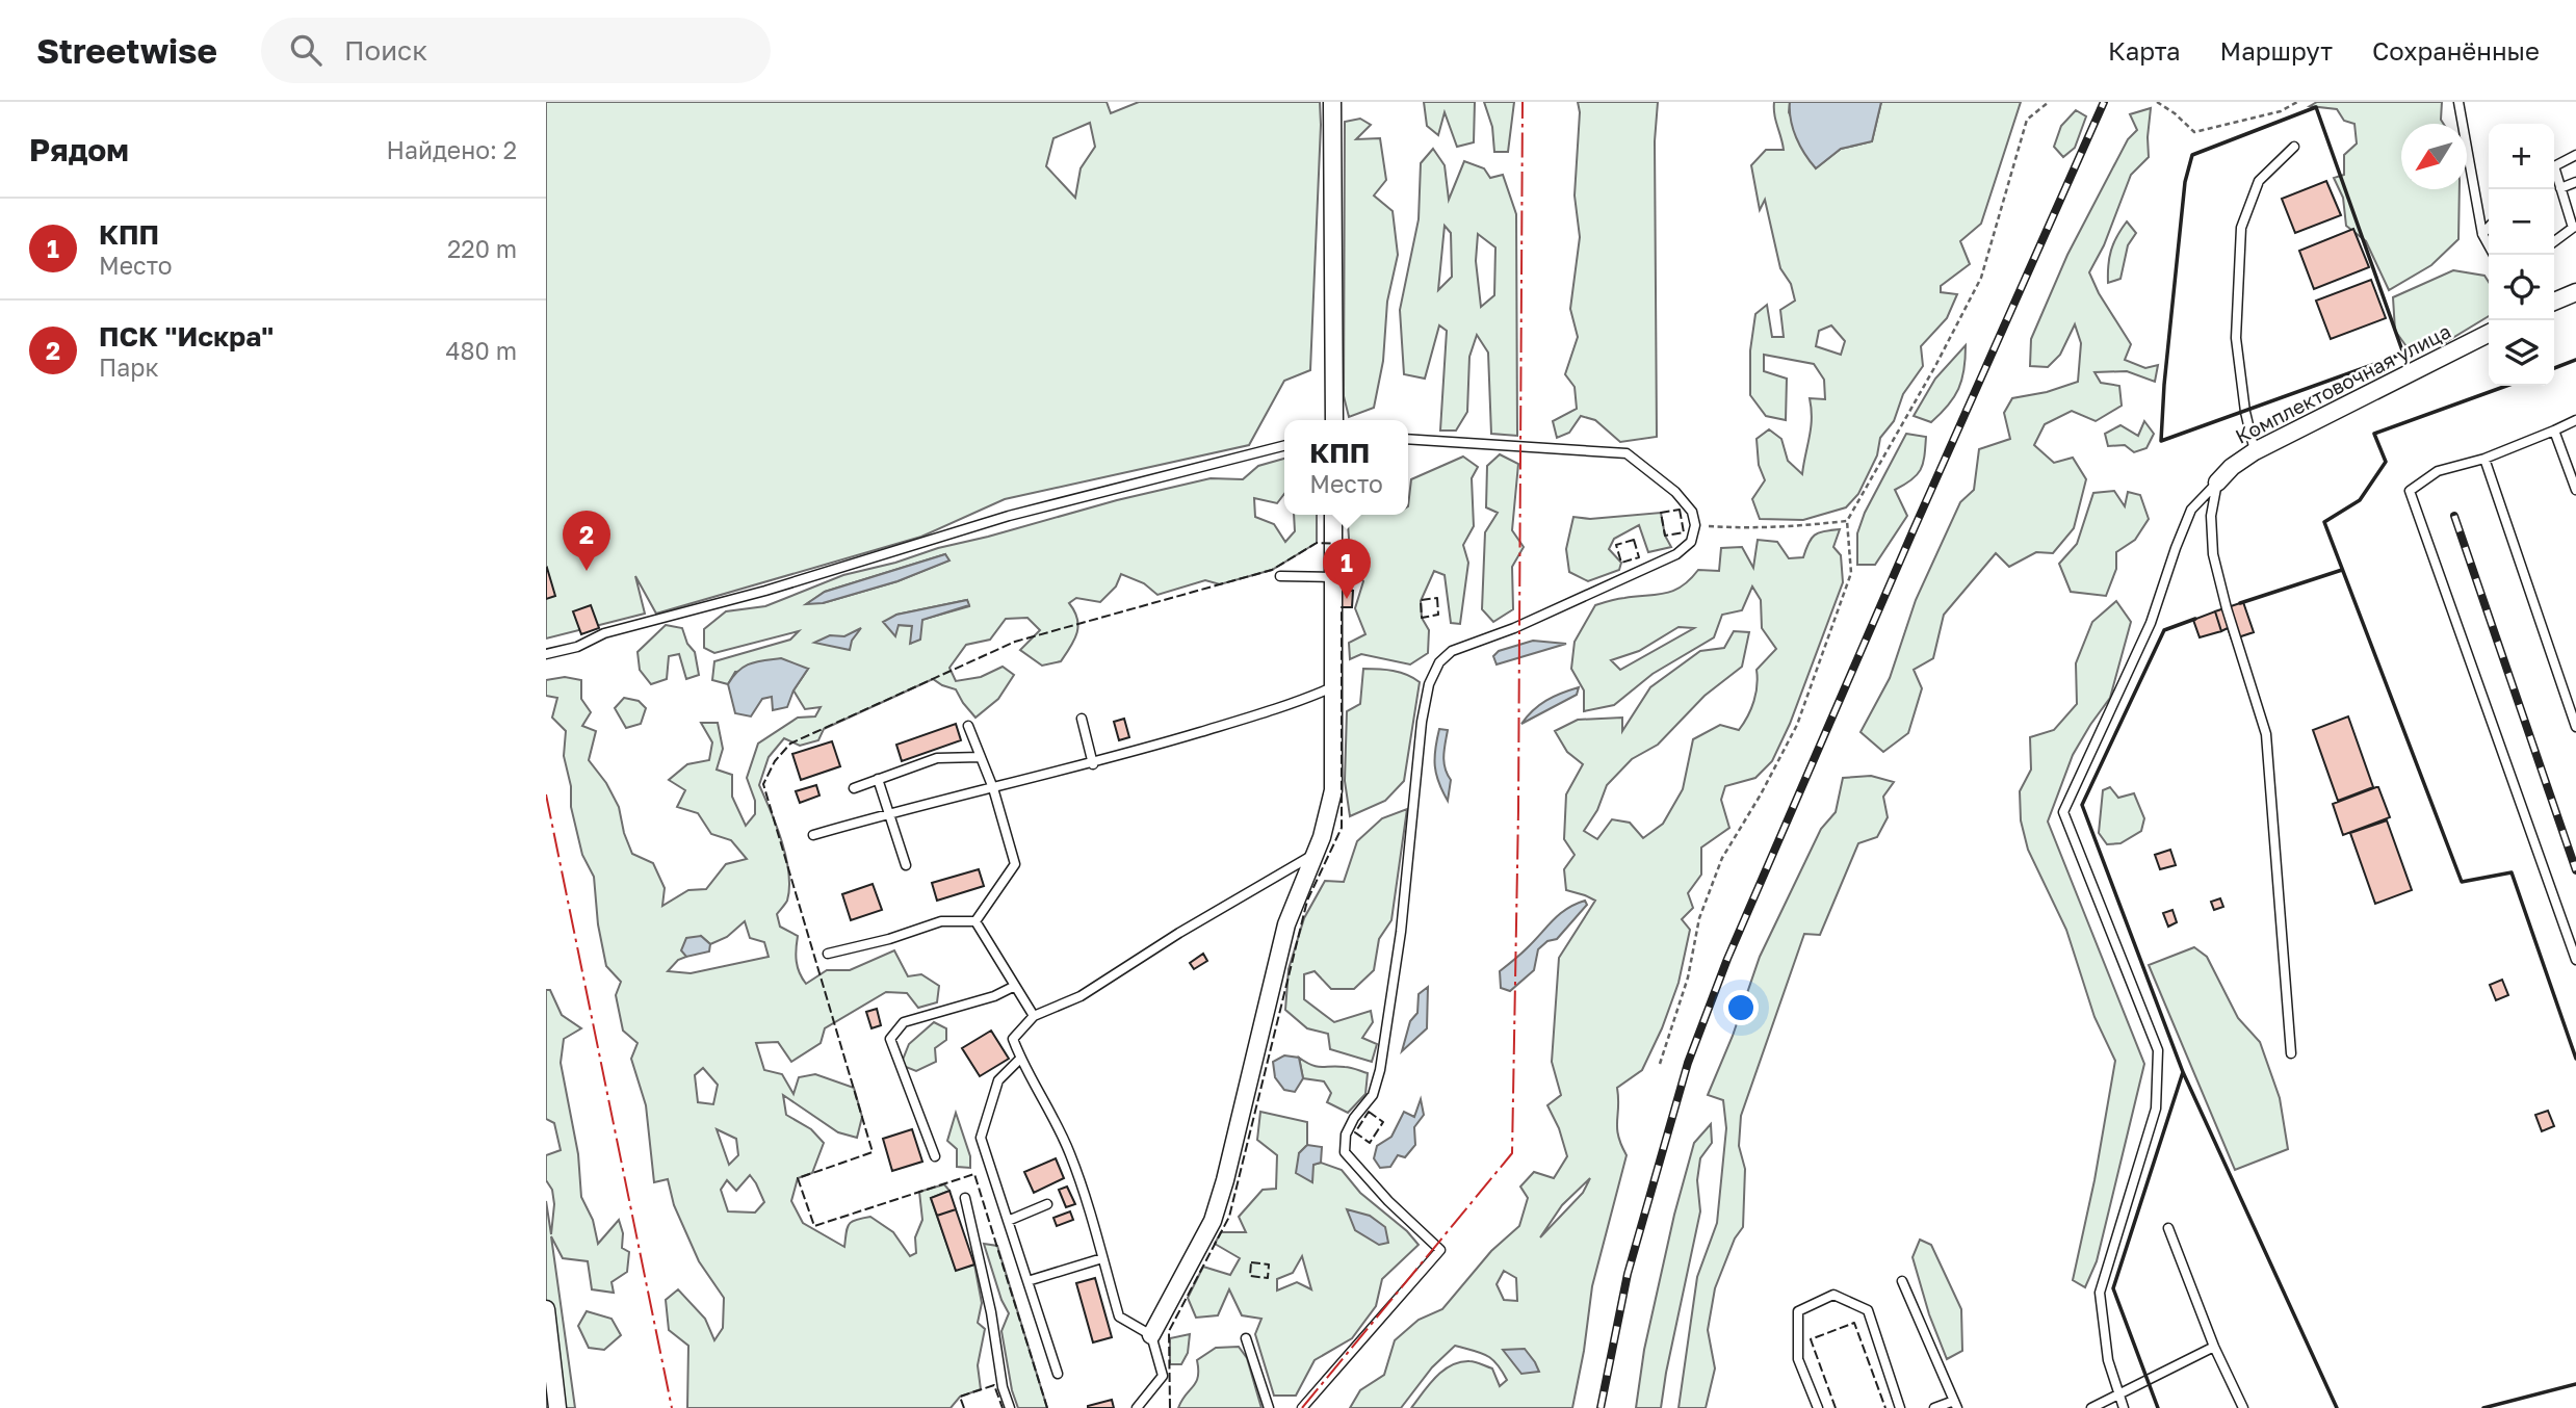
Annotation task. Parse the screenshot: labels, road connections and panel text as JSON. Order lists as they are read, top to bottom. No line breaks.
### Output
{"streets":{"street":["Комплектовочная улица"]},"north":"bottom left","page":{"header":"Streetwise","search":"Поиск","nav":["Карта","Маршрут","Сохранённые"],"heading":["Рядом","Найдено: 2"],"map_buttons":["+","−"],"list":[{"mark":"1","name":"КПП","note":"Место","value":"220 m"},{"mark":"2","name":"ПСК \"Искра\"","note":"Парк","value":"480 m"}],"popup":["КПП","Место"],"pins":["2","1"]}}
